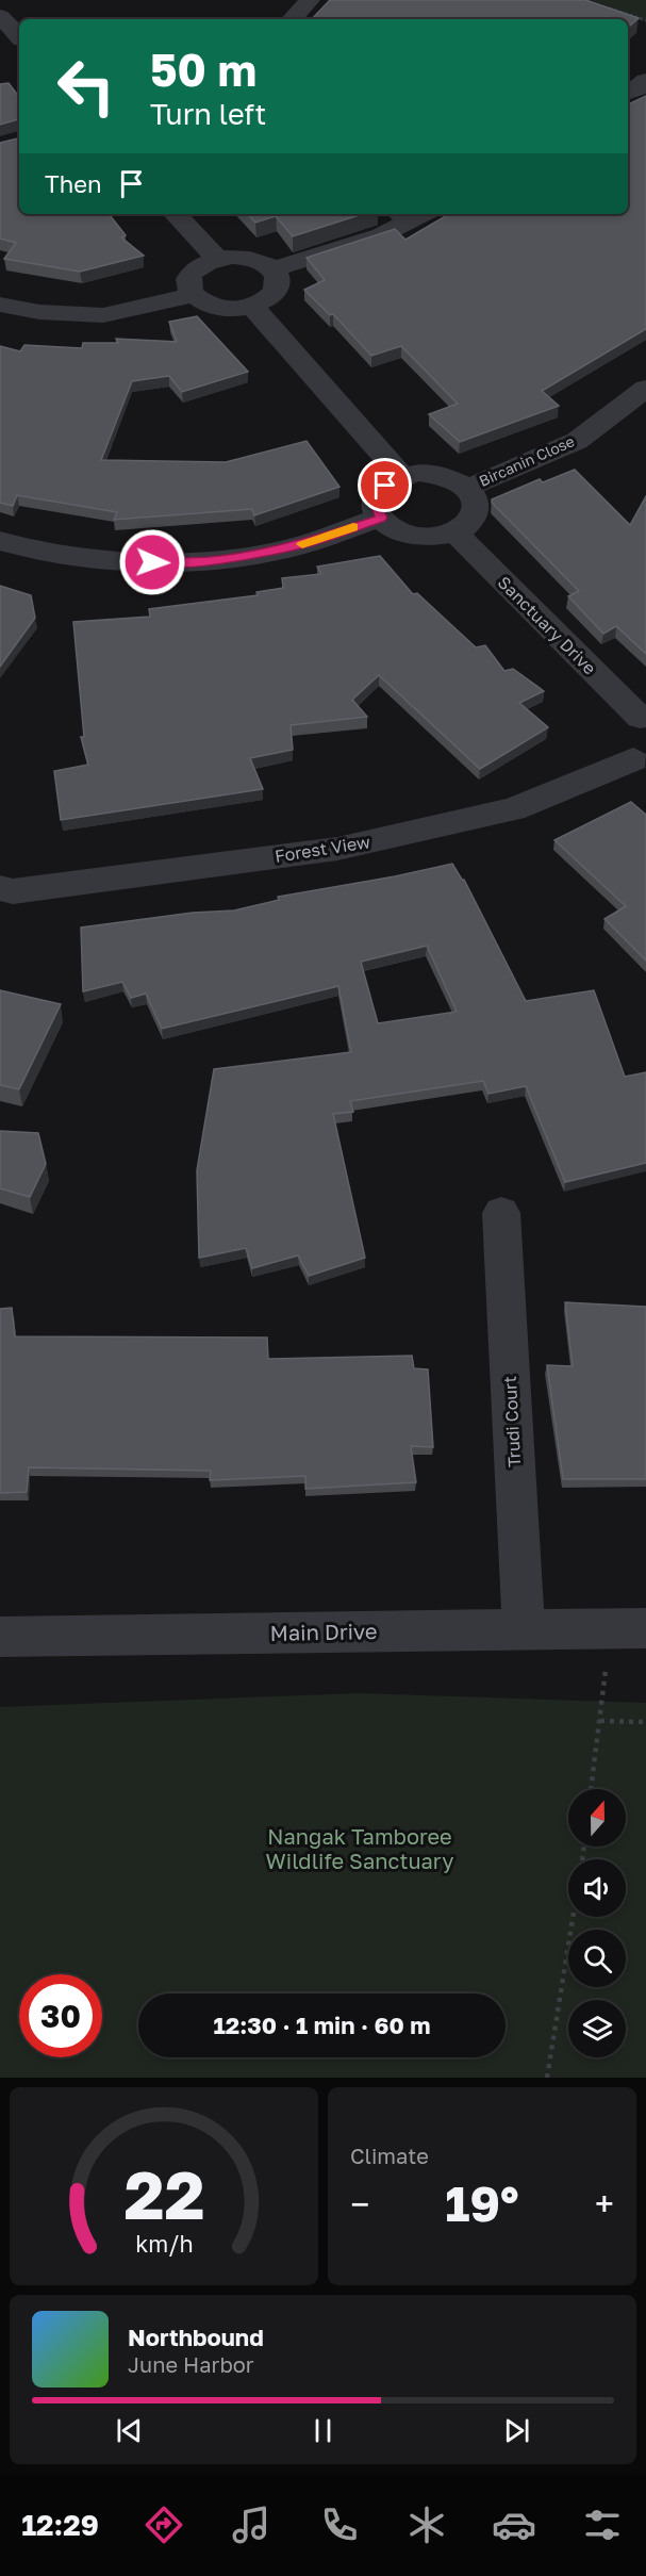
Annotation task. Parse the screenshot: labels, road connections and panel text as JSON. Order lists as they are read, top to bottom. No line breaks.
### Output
{"streets":{"street":["Bircanin Close","Sanctuary Drive","Forest View","Trudi Court","Main Drive"]},"crossings":[["Bircanin Close","Sanctuary Drive"],["Trudi Court","Main Drive"]],"parks":["Nangak Tamboree Wildlife Sanctuary"],"north":"top","page":{"turn":["50 m","Turn left"],"then":"Then","limit":"30","trip":"12:30 · 1 min · 60 m","tile":"Climate","heat":["−","19°","+"],"song":["Northbound","June Harbor"],"tabs":"12:29","gauge":["22","km/h"]}}
